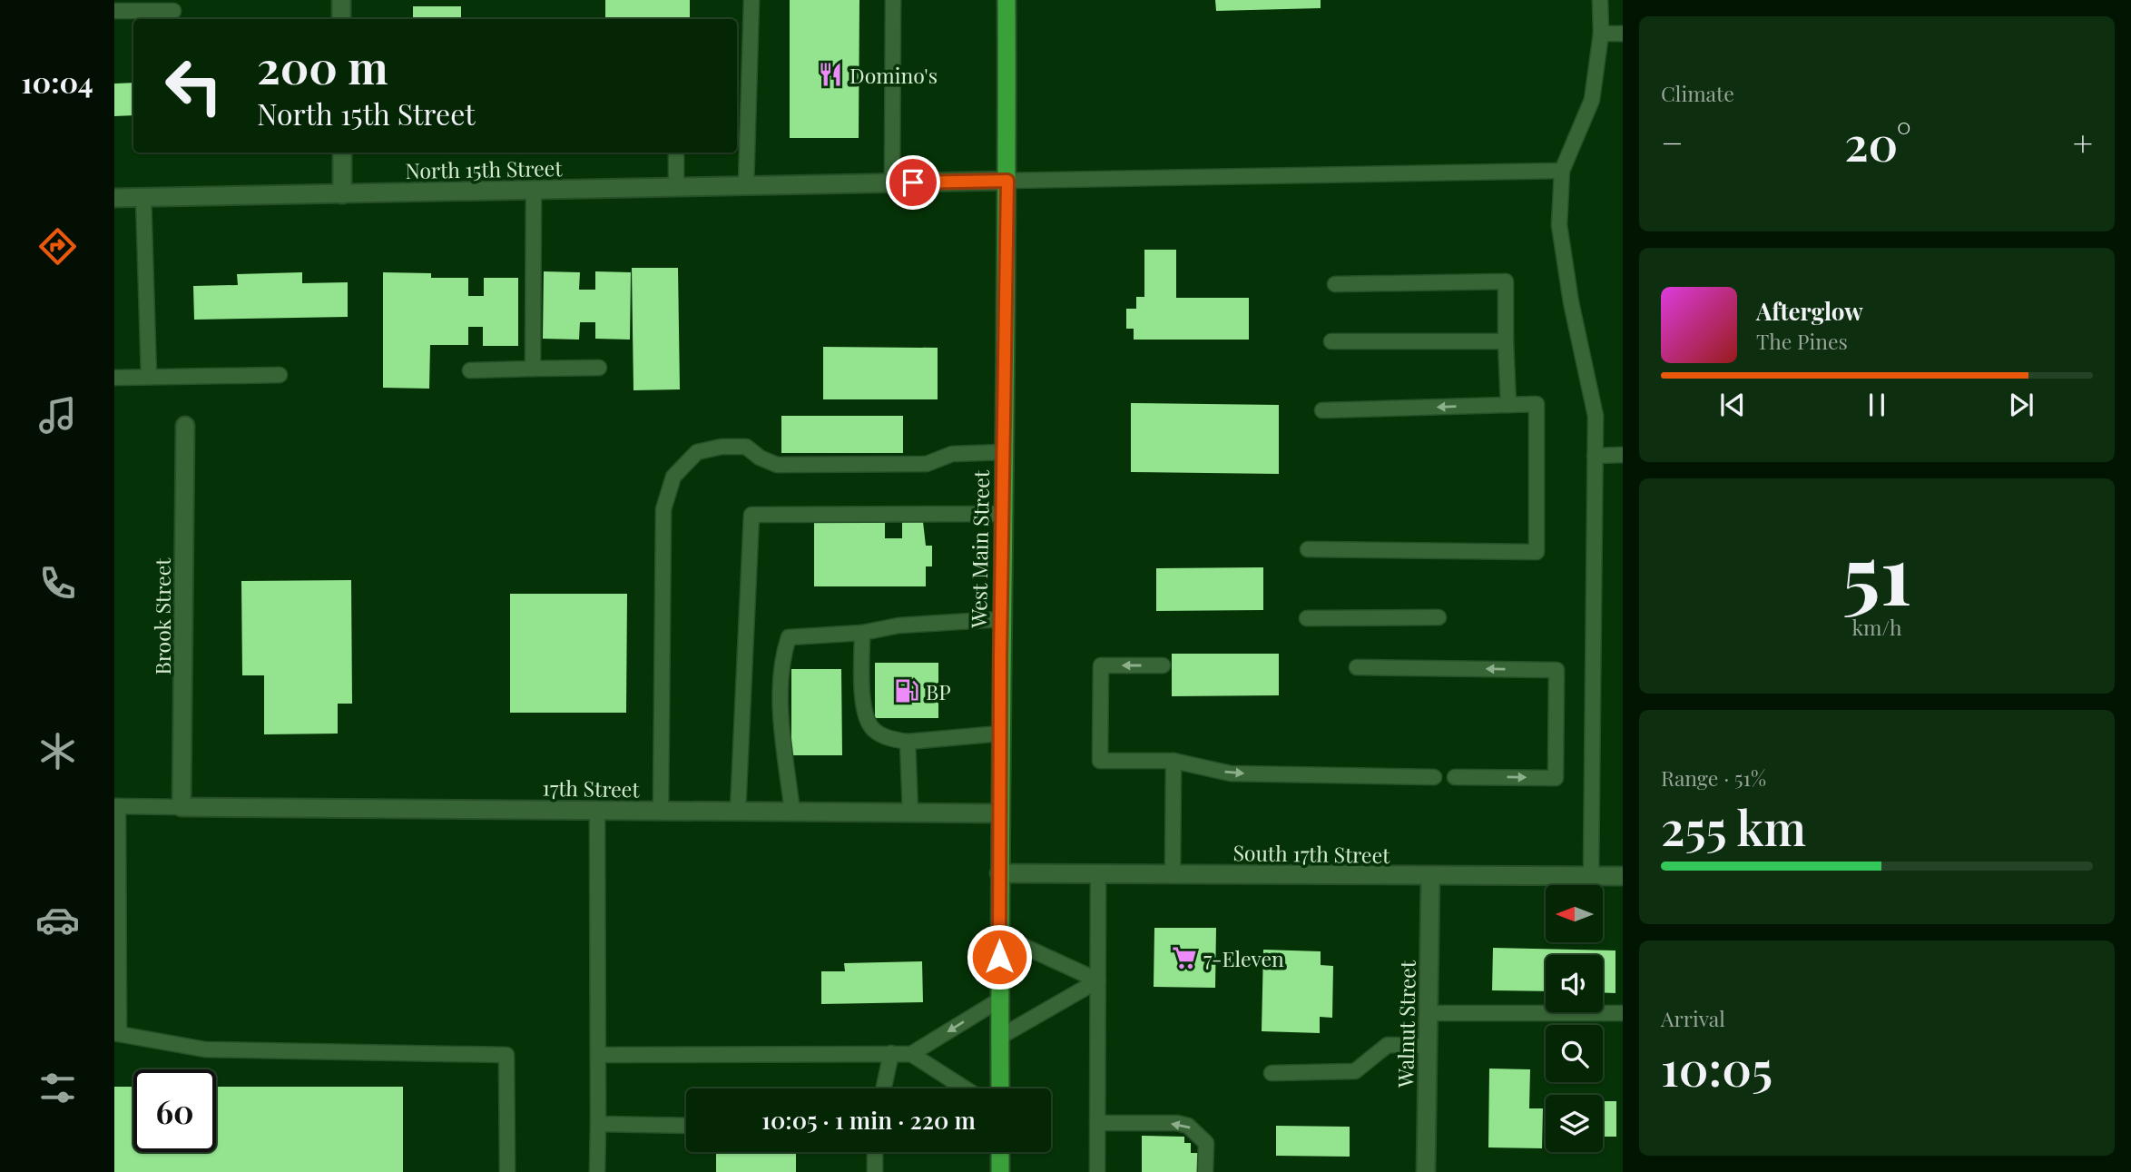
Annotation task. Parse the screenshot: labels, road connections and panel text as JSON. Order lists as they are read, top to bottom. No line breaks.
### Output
{"streets":{"main road":["West Main Street"],"street":["North 15th Street","Brook Street","17th Street","South 17th Street","Walnut Street"]},"crossings":[["North 15th Street","West Main Street"],["West Main Street","17th Street"],["West Main Street","South 17th Street"],["Brook Street","17th Street"],["South 17th Street","Walnut Street"]],"places":{"restaurant":["Domino's"],"fuel station":["BP"],"supermarket":["7-Eleven"]},"north":"left","page":{"tabs":"10:04","tile":["Climate",["51","km/h"],["Range · 51%","255 km"],["Arrival","10:05"]],"turn":["200 m","North 15th Street"],"heat":["−","20°","+"],"song":["Afterglow","The Pines"],"limit":"60","trip":"10:05 · 1 min · 220 m"}}
